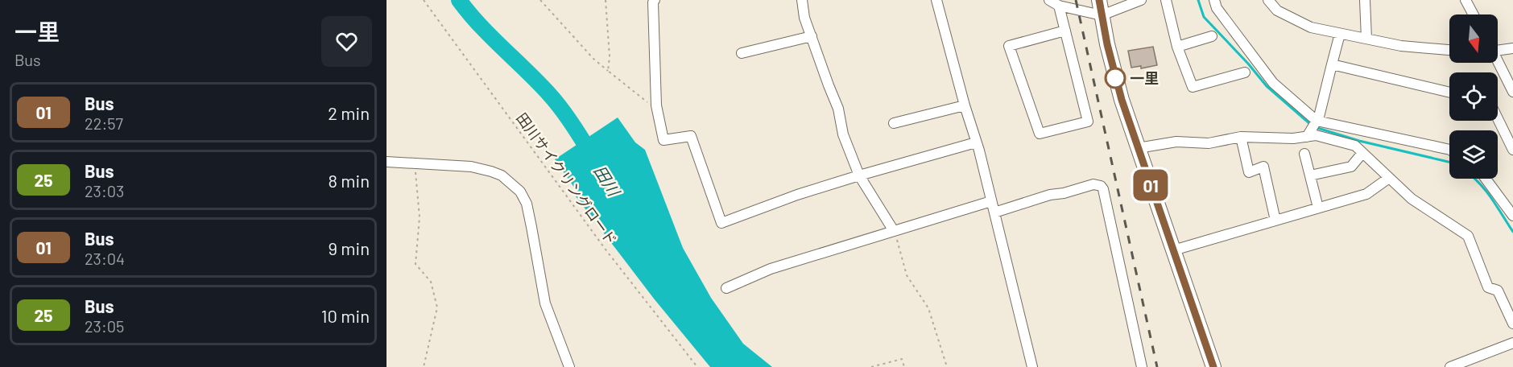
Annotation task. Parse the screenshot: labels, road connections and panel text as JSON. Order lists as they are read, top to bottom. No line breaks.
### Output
{"streets":{"path":["田川サイクリングロード"]},"water":["田川"],"places":["一里"],"lines":["bus line 01"],"north":"bottom","page":{"heading":["一里","Bus"],"on_map":"01","list":[{"mark":"01","name":"Bus","note":"22:57","value":"2 min"},{"mark":"25","name":"Bus","note":"23:03","value":"8 min"},{"mark":"01","name":"Bus","note":"23:04","value":"9 min"},{"mark":"25","name":"Bus","note":"23:05","value":"10 min"}]}}
